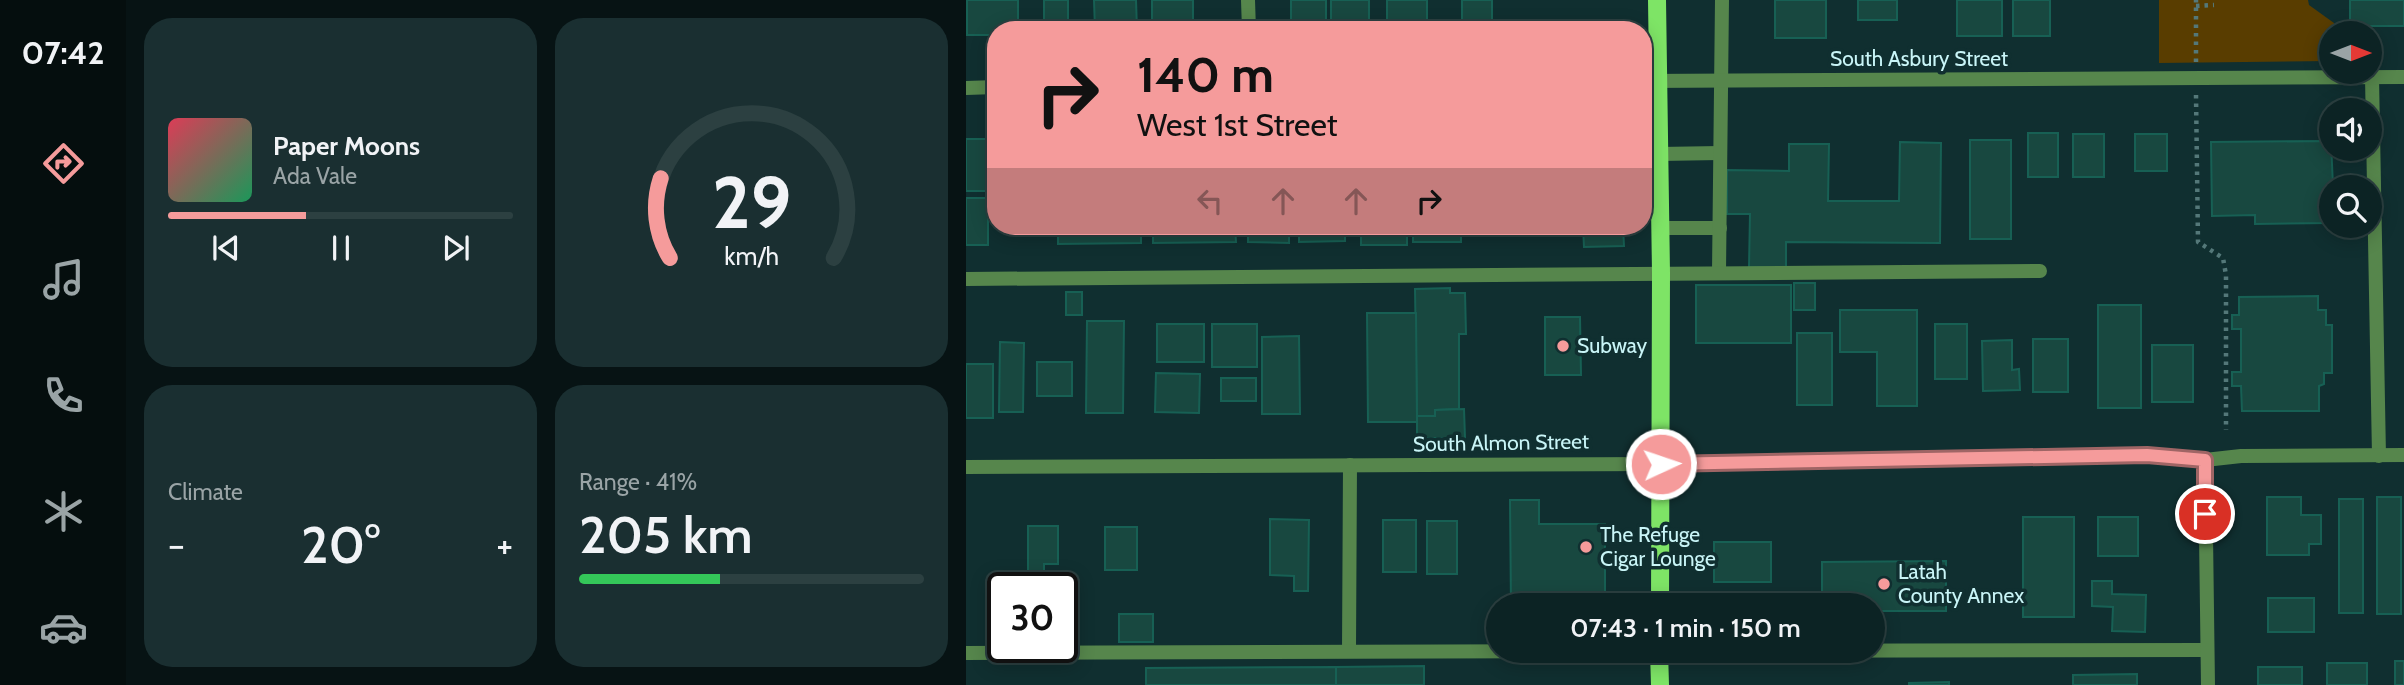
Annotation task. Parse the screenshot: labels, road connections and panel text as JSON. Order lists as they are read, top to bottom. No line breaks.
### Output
{"streets":{"street":["South Asbury Street","South Almon Street"]},"places":["Subway","The Refuge Cigar Lounge","Latah County Annex"],"north":"right","page":{"tabs":"07:42","turn":["140 m","West 1st Street"],"song":["Paper Moons","Ada Vale"],"tile":["Climate",["Range · 41%","205 km"]],"heat":["−","20°","+"],"limit":"30","trip":"07:43 · 1 min · 150 m","gauge":["29","km/h"]}}
